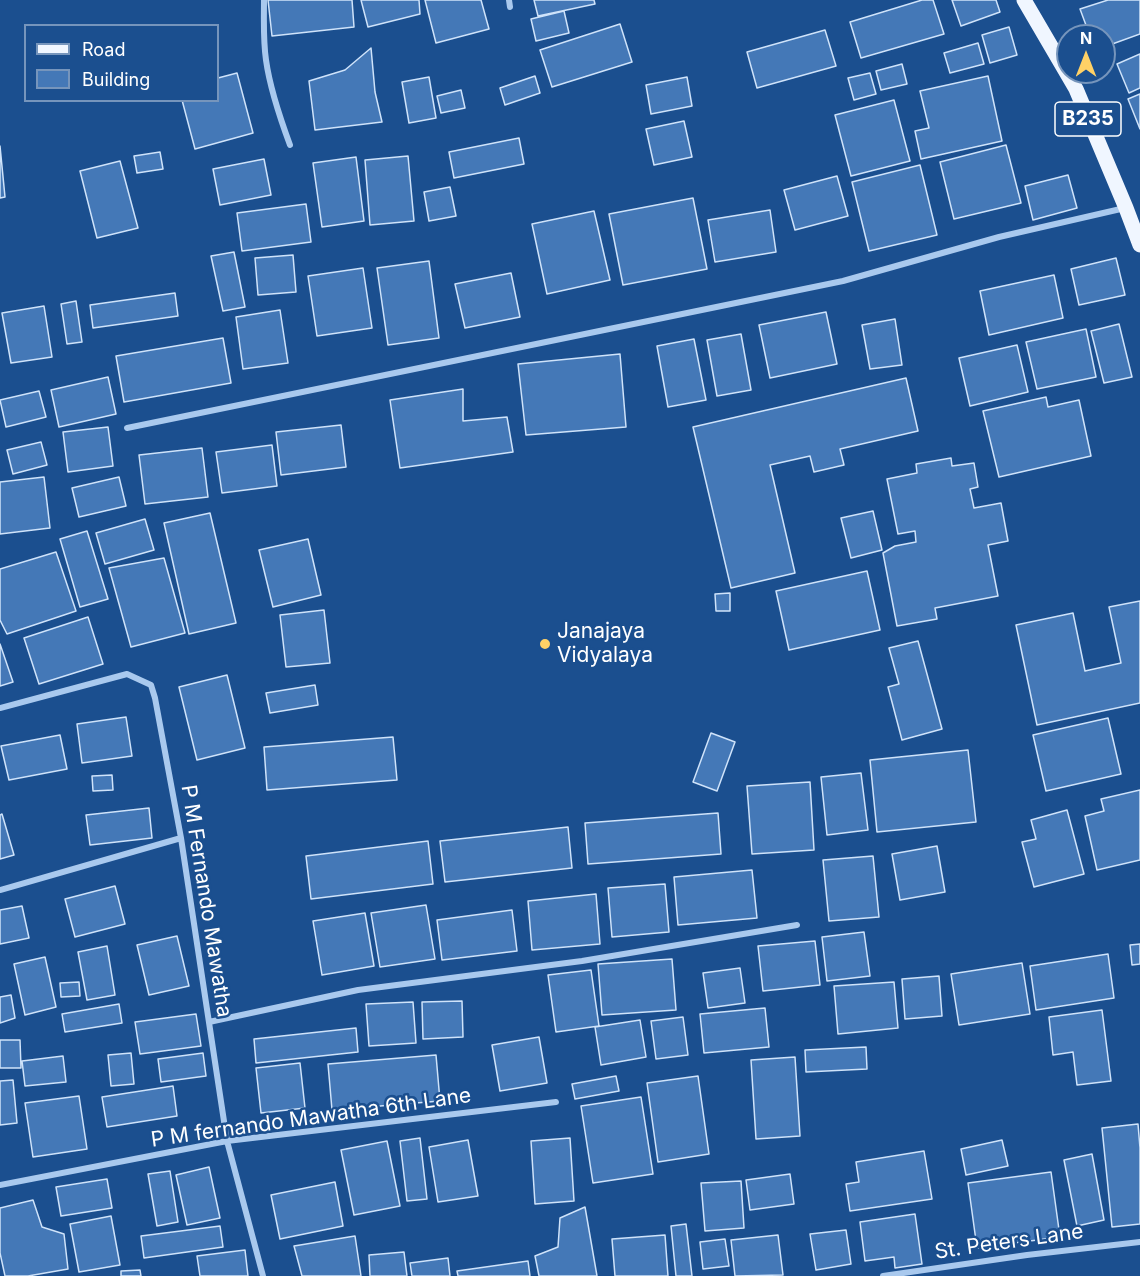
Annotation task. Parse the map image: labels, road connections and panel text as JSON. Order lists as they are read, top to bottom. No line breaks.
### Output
{"streets":{"main road":["B235"],"street":["P M Fernando Mawatha","P M fernando Mawatha 6th Lane","St. Peters Lane"]},"crossings":[["P M Fernando Mawatha","P M fernando Mawatha 6th Lane"]],"places":["Janajaya Vidyalaya"],"legend":["Road","Building"],"north":"top"}
